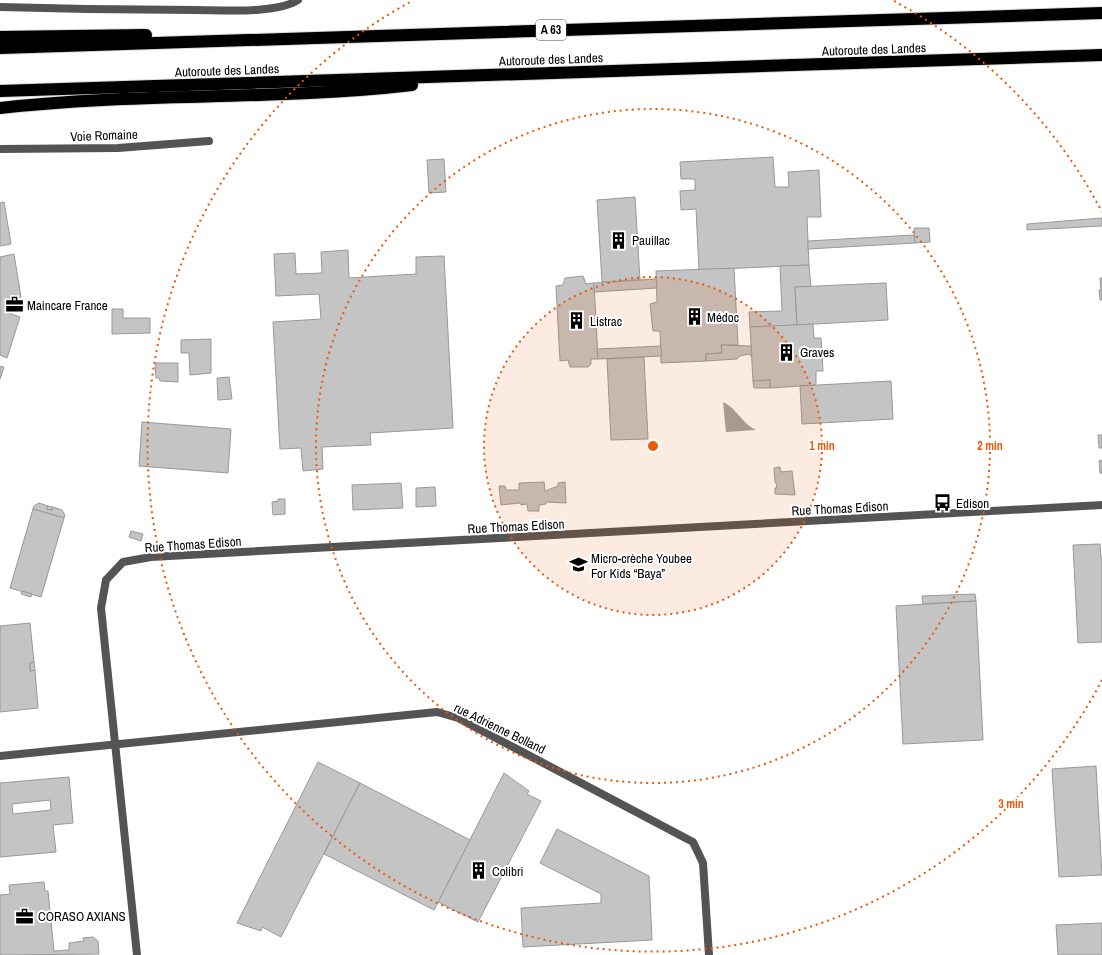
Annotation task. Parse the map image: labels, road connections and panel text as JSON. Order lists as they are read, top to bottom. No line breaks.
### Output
{"streets":{"highway":["A 63","Autoroute des Landes"],"street":["Voie Romaine","Rue Thomas Edison","rue Adrienne Bolland"]},"crossings":[["Rue Thomas Edison","rue Adrienne Bolland"]],"places":{"building":["Pauillac","Médoc","Listrac","Graves","Colibri"],"office":["Maincare France","CORASO AXIANS"],"bus stop":["Edison"],"school or university":["Micro-crèche Youbee For Kids “Baya”"]},"rings":["1 min","2 min","3 min"]}
